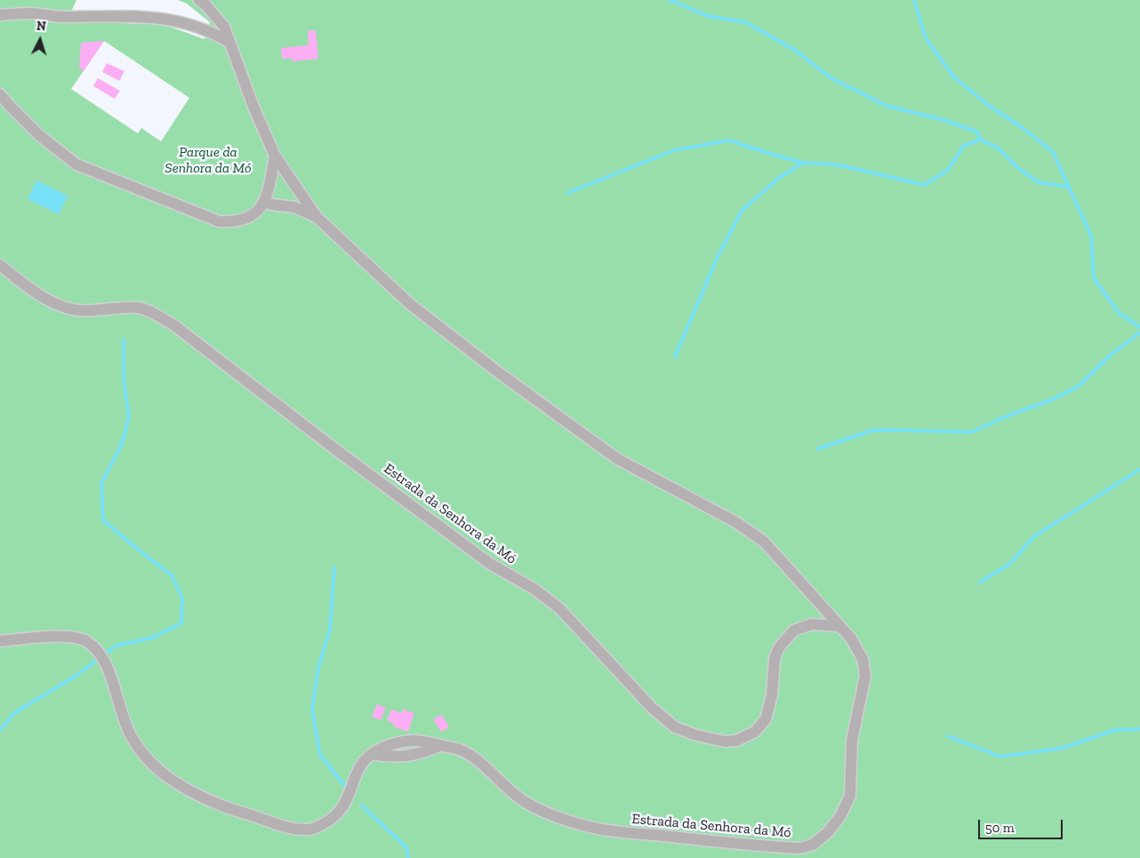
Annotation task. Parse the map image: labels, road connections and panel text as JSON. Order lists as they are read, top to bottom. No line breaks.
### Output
{"streets":{"street":["Estrada da Senhora da Mó"]},"parks":["Parque da Senhora da Mó"],"scale_bar":"50 m","north":"top"}
